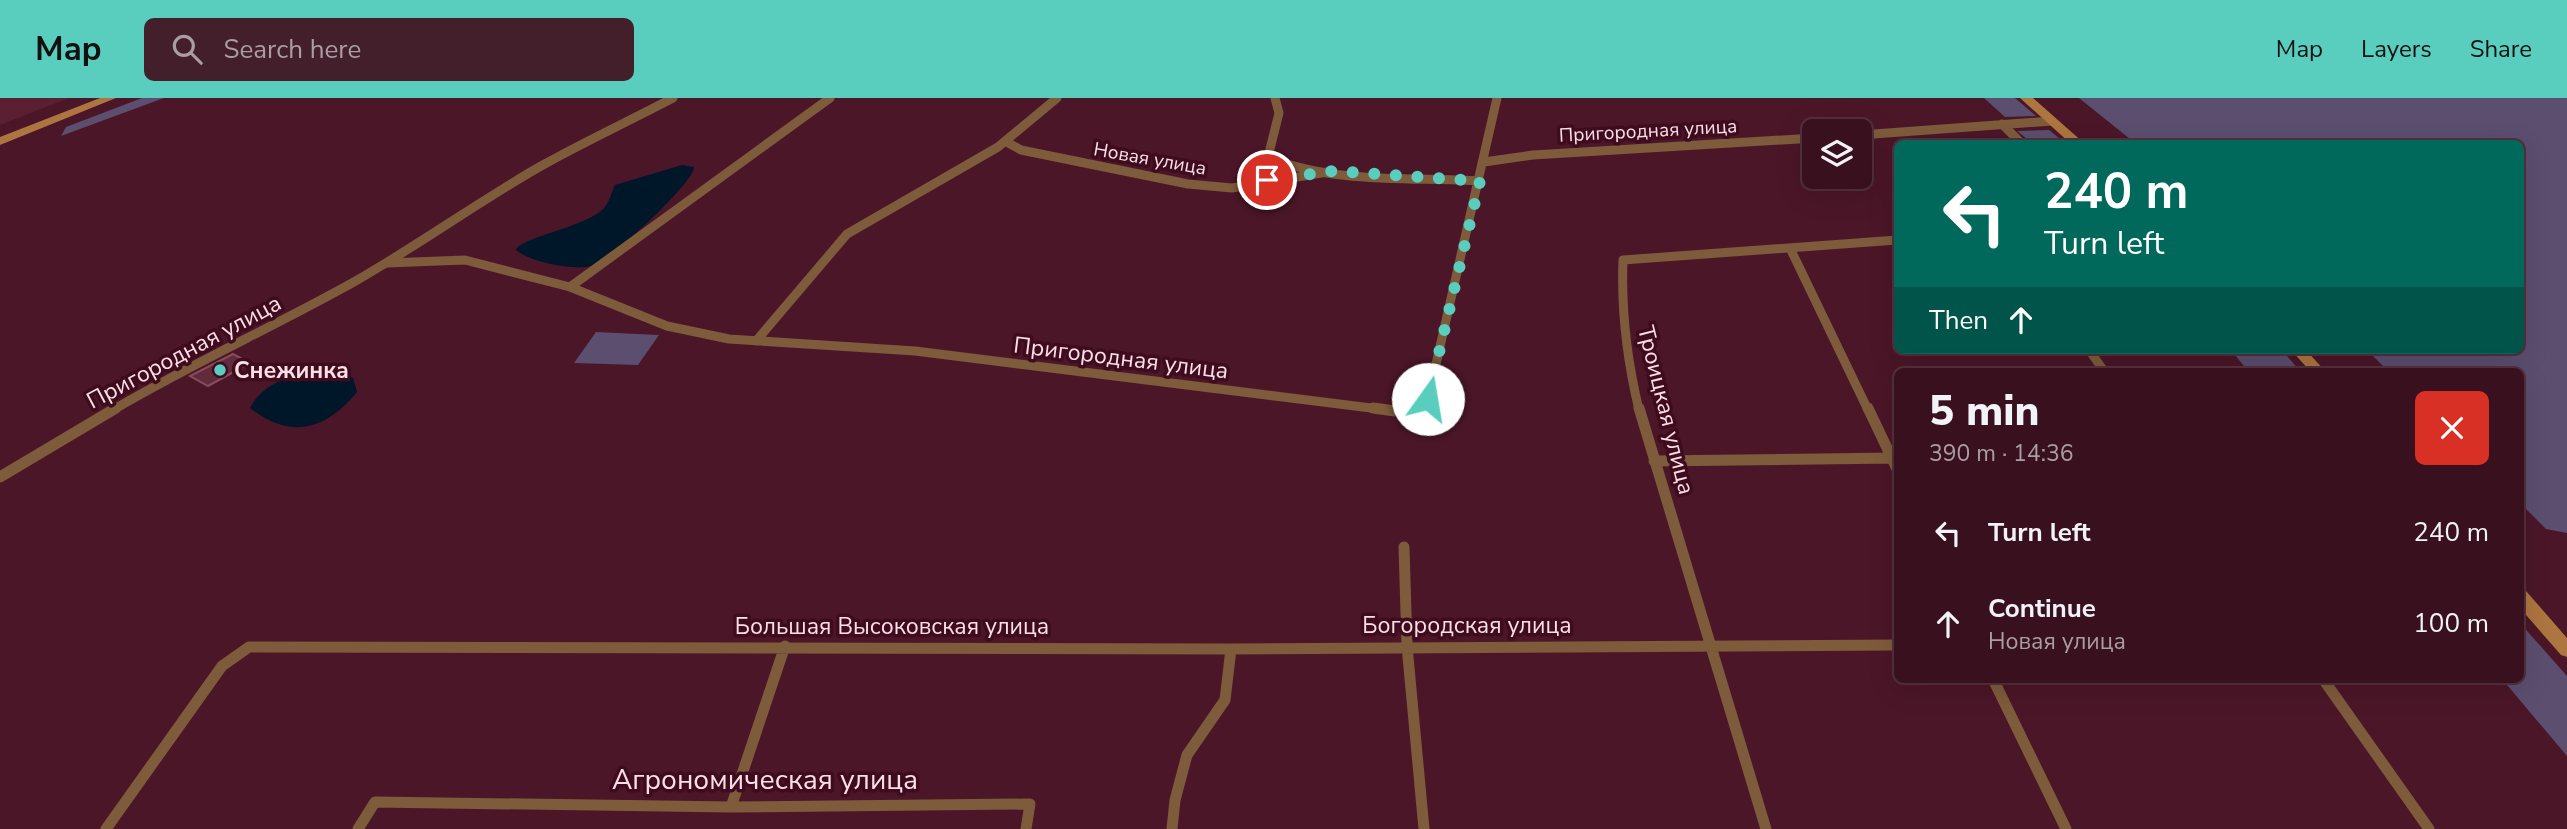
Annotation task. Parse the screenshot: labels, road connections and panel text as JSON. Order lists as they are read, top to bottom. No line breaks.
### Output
{"streets":{"street":["Пригородная улица","Новая улица","Троицкая улица","Богородская улица","Большая Высоковская улица","Агрономическая улица"]},"crossings":[["Троицкая улица","Богородская улица"],["Богородская улица","Большая Высоковская улица"]],"places":["Снежинка"],"page":{"header":"Map","search":"Search here","nav":["Map","Layers","Share"],"turn":["240 m","Turn left"],"then":"Then","heading":["5 min","390 m · 14:36"],"list":[{"name":"Turn left","value":"240 m"},{"name":"Continue","note":"Новая улица","value":"100 m"}]}}
